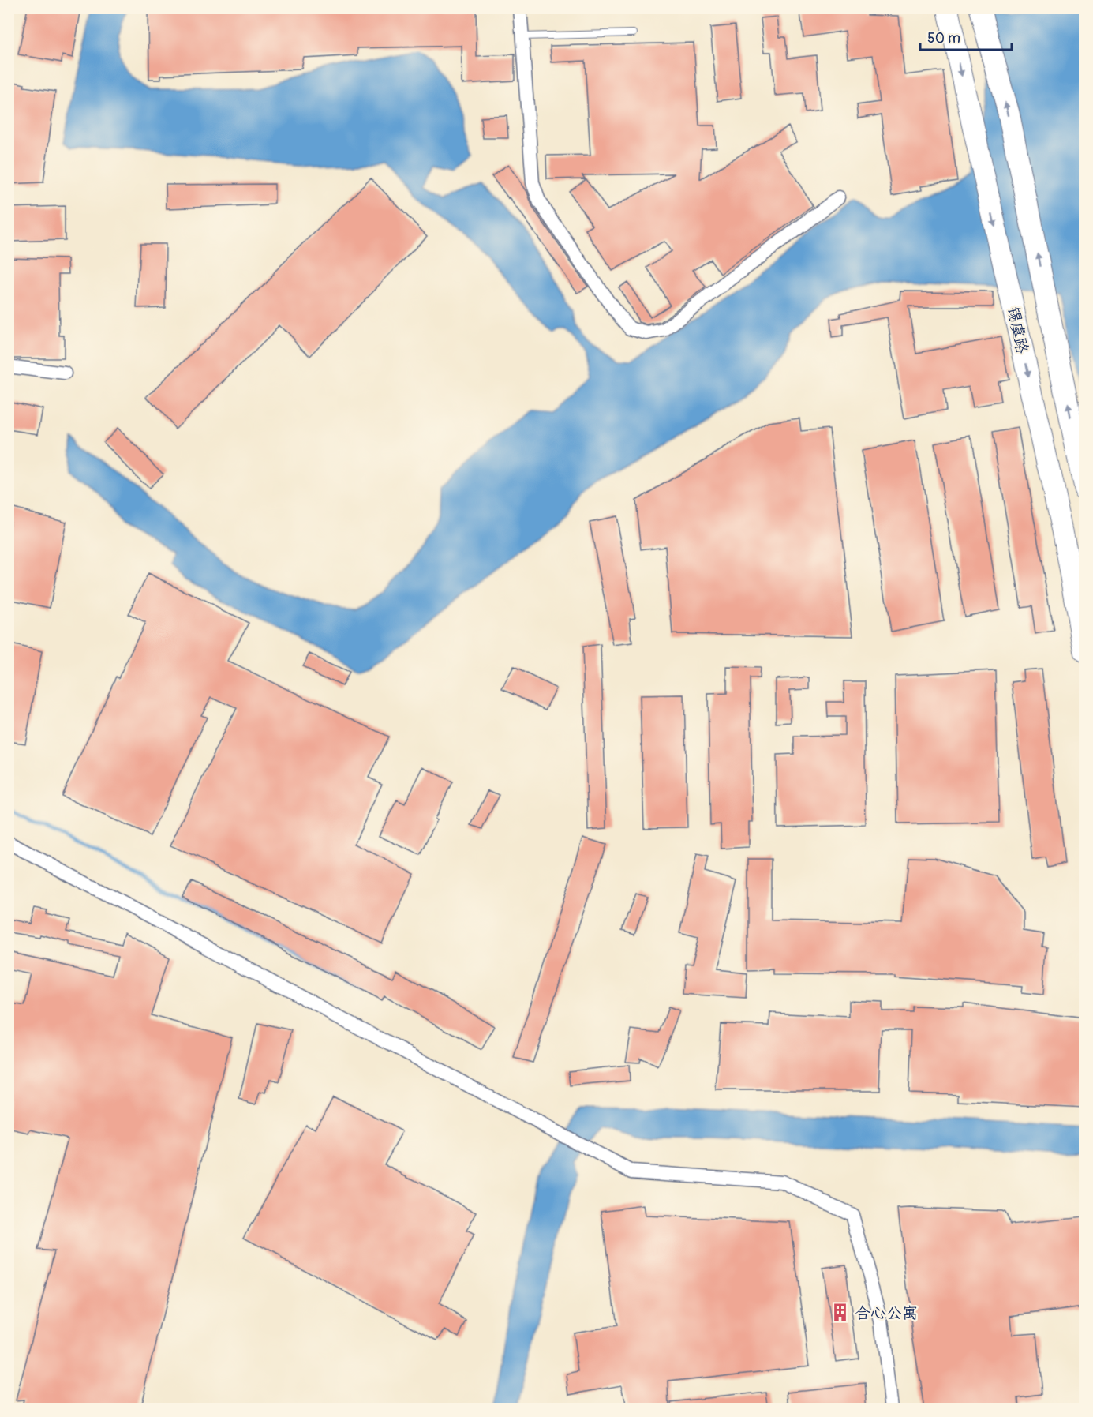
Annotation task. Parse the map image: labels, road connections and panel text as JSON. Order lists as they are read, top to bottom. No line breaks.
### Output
{"streets":{"main road":["锡虞路"]},"places":{"building":["合心公寓"]},"scale_bar":"50 m"}
